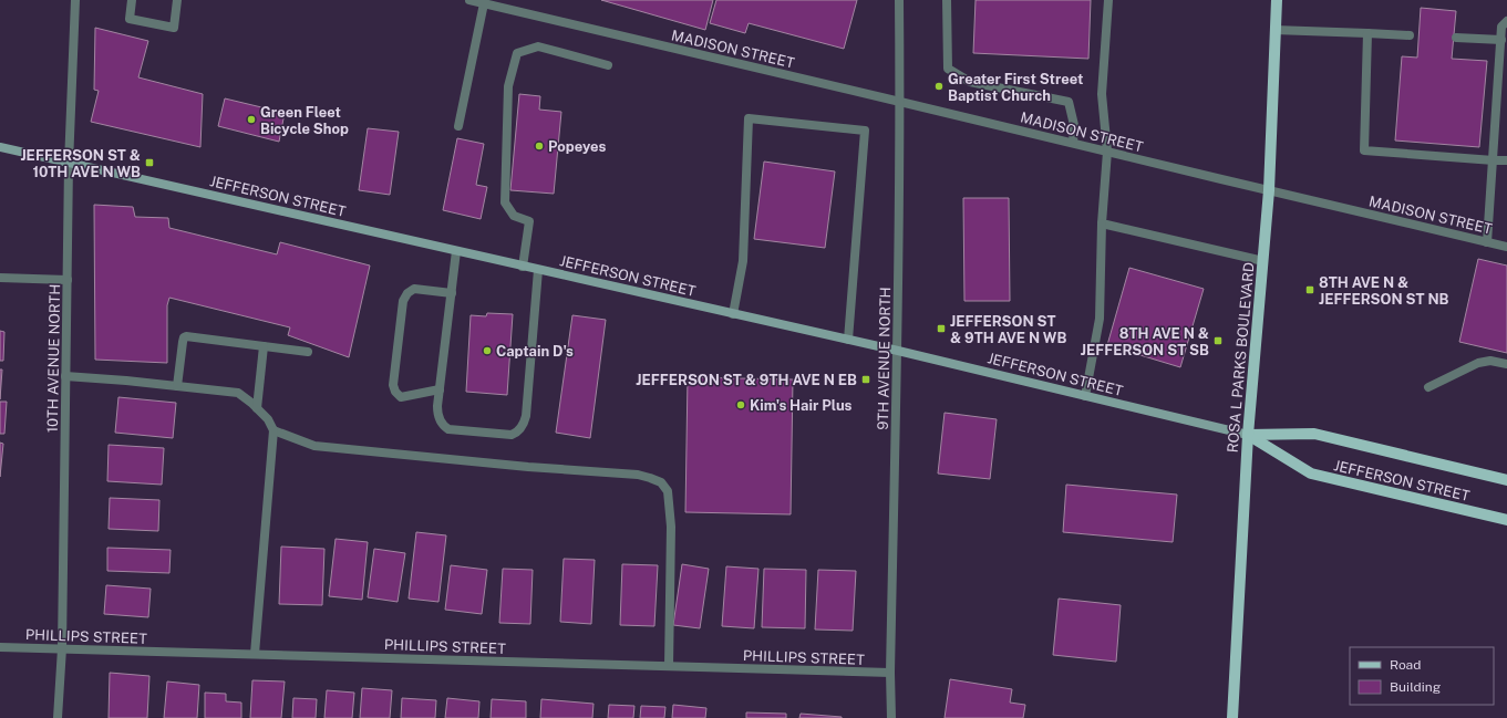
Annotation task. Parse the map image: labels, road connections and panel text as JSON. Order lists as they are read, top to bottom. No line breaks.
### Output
{"streets":{"main road":["JEFFERSON STREET","ROSA L PARKS BOULEVARD"],"street":["MADISON STREET","10TH AVENUE NORTH","9TH AVENUE NORTH","PHILLIPS STREET"]},"crossings":[["MADISON STREET","ROSA L PARKS BOULEVARD"],["MADISON STREET","9TH AVENUE NORTH"],["JEFFERSON STREET","ROSA L PARKS BOULEVARD"],["JEFFERSON STREET","10TH AVENUE NORTH"],["JEFFERSON STREET","9TH AVENUE NORTH"],["10TH AVENUE NORTH","PHILLIPS STREET"],["9TH AVENUE NORTH","PHILLIPS STREET"]],"places":{"other":["Greater First Street Baptist Church","Green Fleet Bicycle Shop","Popeyes","Captain D's","Kim's Hair Plus"],"transit":["JEFFERSON ST & 10TH AVE N WB","8TH AVE N & JEFFERSON ST NB","JEFFERSON ST & 9TH AVE N WB","8TH AVE N & JEFFERSON ST SB","JEFFERSON ST & 9TH AVE N EB"]},"legend":["Road","Building"]}
